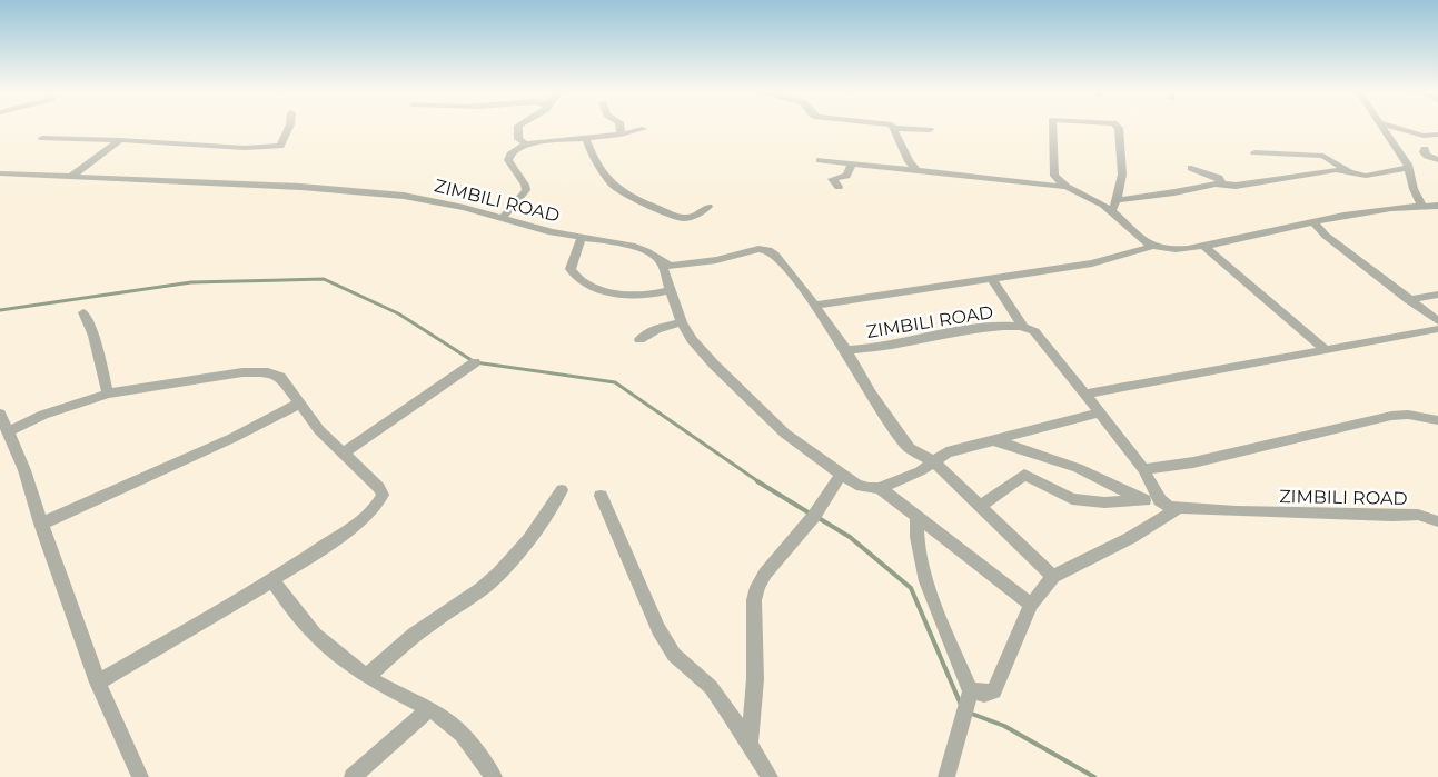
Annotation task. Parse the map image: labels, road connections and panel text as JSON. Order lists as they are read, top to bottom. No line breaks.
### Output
{"streets":{"street":["ZIMBILI ROAD"]}}
